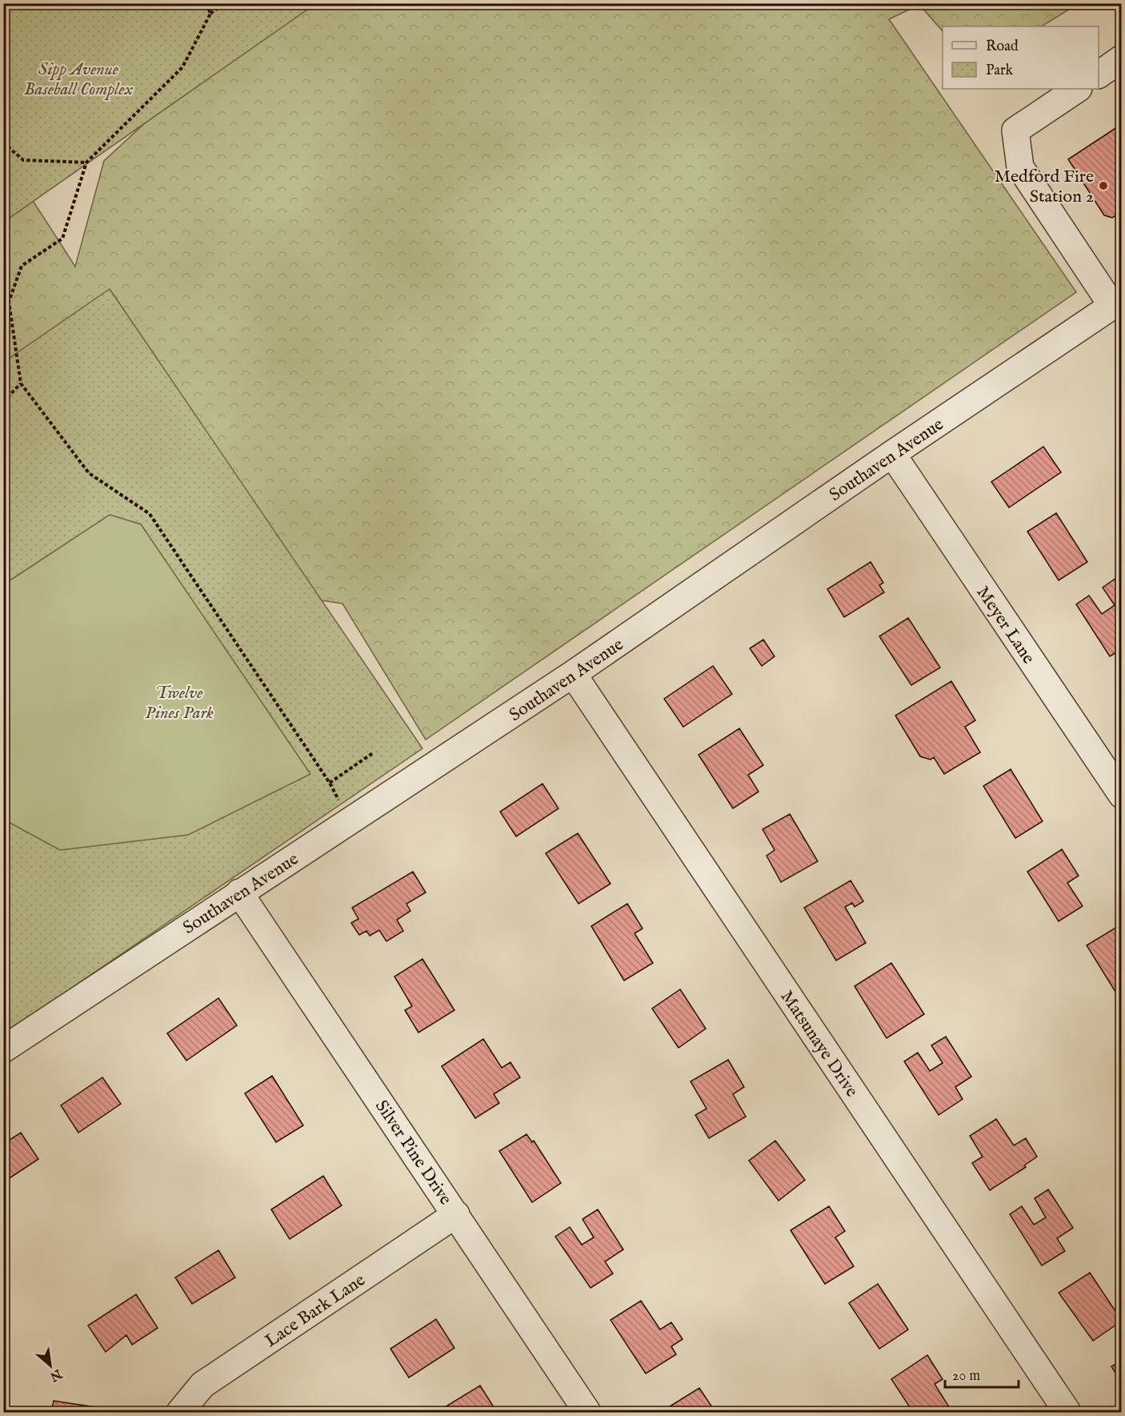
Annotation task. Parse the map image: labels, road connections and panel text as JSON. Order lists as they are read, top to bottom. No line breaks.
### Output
{"streets":{"street":["Southaven Avenue","Meyer Lane","Matsunaye Drive","Silver Pine Drive","Lace Bark Lane"]},"crossings":[["Southaven Avenue","Meyer Lane"],["Southaven Avenue","Matsunaye Drive"],["Southaven Avenue","Silver Pine Drive"],["Silver Pine Drive","Lace Bark Lane"]],"parks":["Sipp Avenue Baseball Complex","Twelve Pines Park"],"places":["Medford Fire Station 2"],"legend":["Road","Park"],"scale_bar":"20 m","north":"bottom right"}
